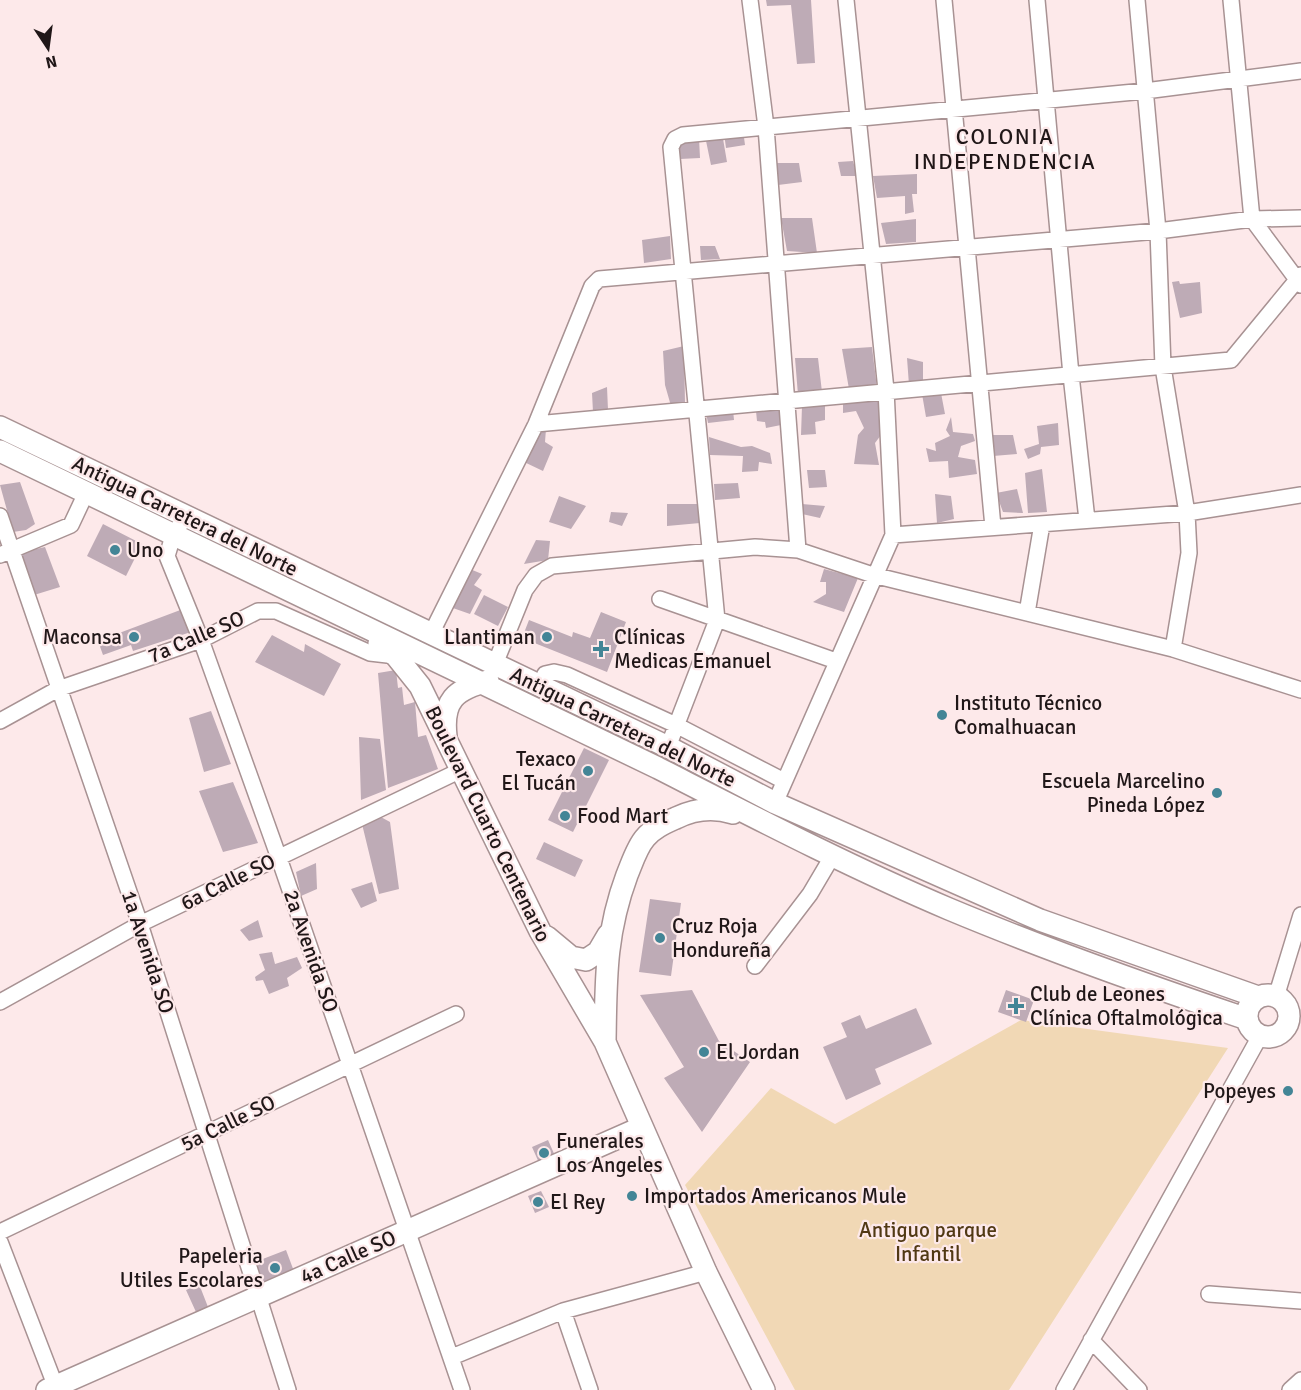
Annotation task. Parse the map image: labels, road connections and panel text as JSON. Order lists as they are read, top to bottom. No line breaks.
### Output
{"streets":{"main road":["Antigua Carretera del Norte","Boulevard Cuarto Centenario","4a Calle SO"],"street":["7a Calle SO","6a Calle SO","2a Avenida SO","1a Avenida SO","5a Calle SO"]},"crossings":[["Antigua Carretera del Norte","Boulevard Cuarto Centenario"],["Antigua Carretera del Norte","2a Avenida SO"],["7a Calle SO","Boulevard Cuarto Centenario"],["7a Calle SO","2a Avenida SO"],["7a Calle SO","1a Avenida SO"],["Boulevard Cuarto Centenario","6a Calle SO"],["Boulevard Cuarto Centenario","4a Calle SO"],["6a Calle SO","2a Avenida SO"],["6a Calle SO","1a Avenida SO"],["2a Avenida SO","5a Calle SO"],["2a Avenida SO","4a Calle SO"],["1a Avenida SO","5a Calle SO"],["1a Avenida SO","4a Calle SO"]],"districts":["COLONIA INDEPENDENCIA"],"parks":["Antiguo parque Infantil"],"places":{"other":["Uno","Maconsa","Llantiman","Instituto Técnico Comalhuacan","Texaco El Tucán","Escuela Marcelino Pineda López","Food Mart","Cruz Roja Hondureña","El Jordan","Popeyes","Funerales Los Angeles","Importados Americanos Mule","El Rey","Papeleria Utiles Escolares"],"health":["Clínicas Medicas Emanuel","Club de Leones Clínica Oftalmológica"]},"north":"bottom"}
